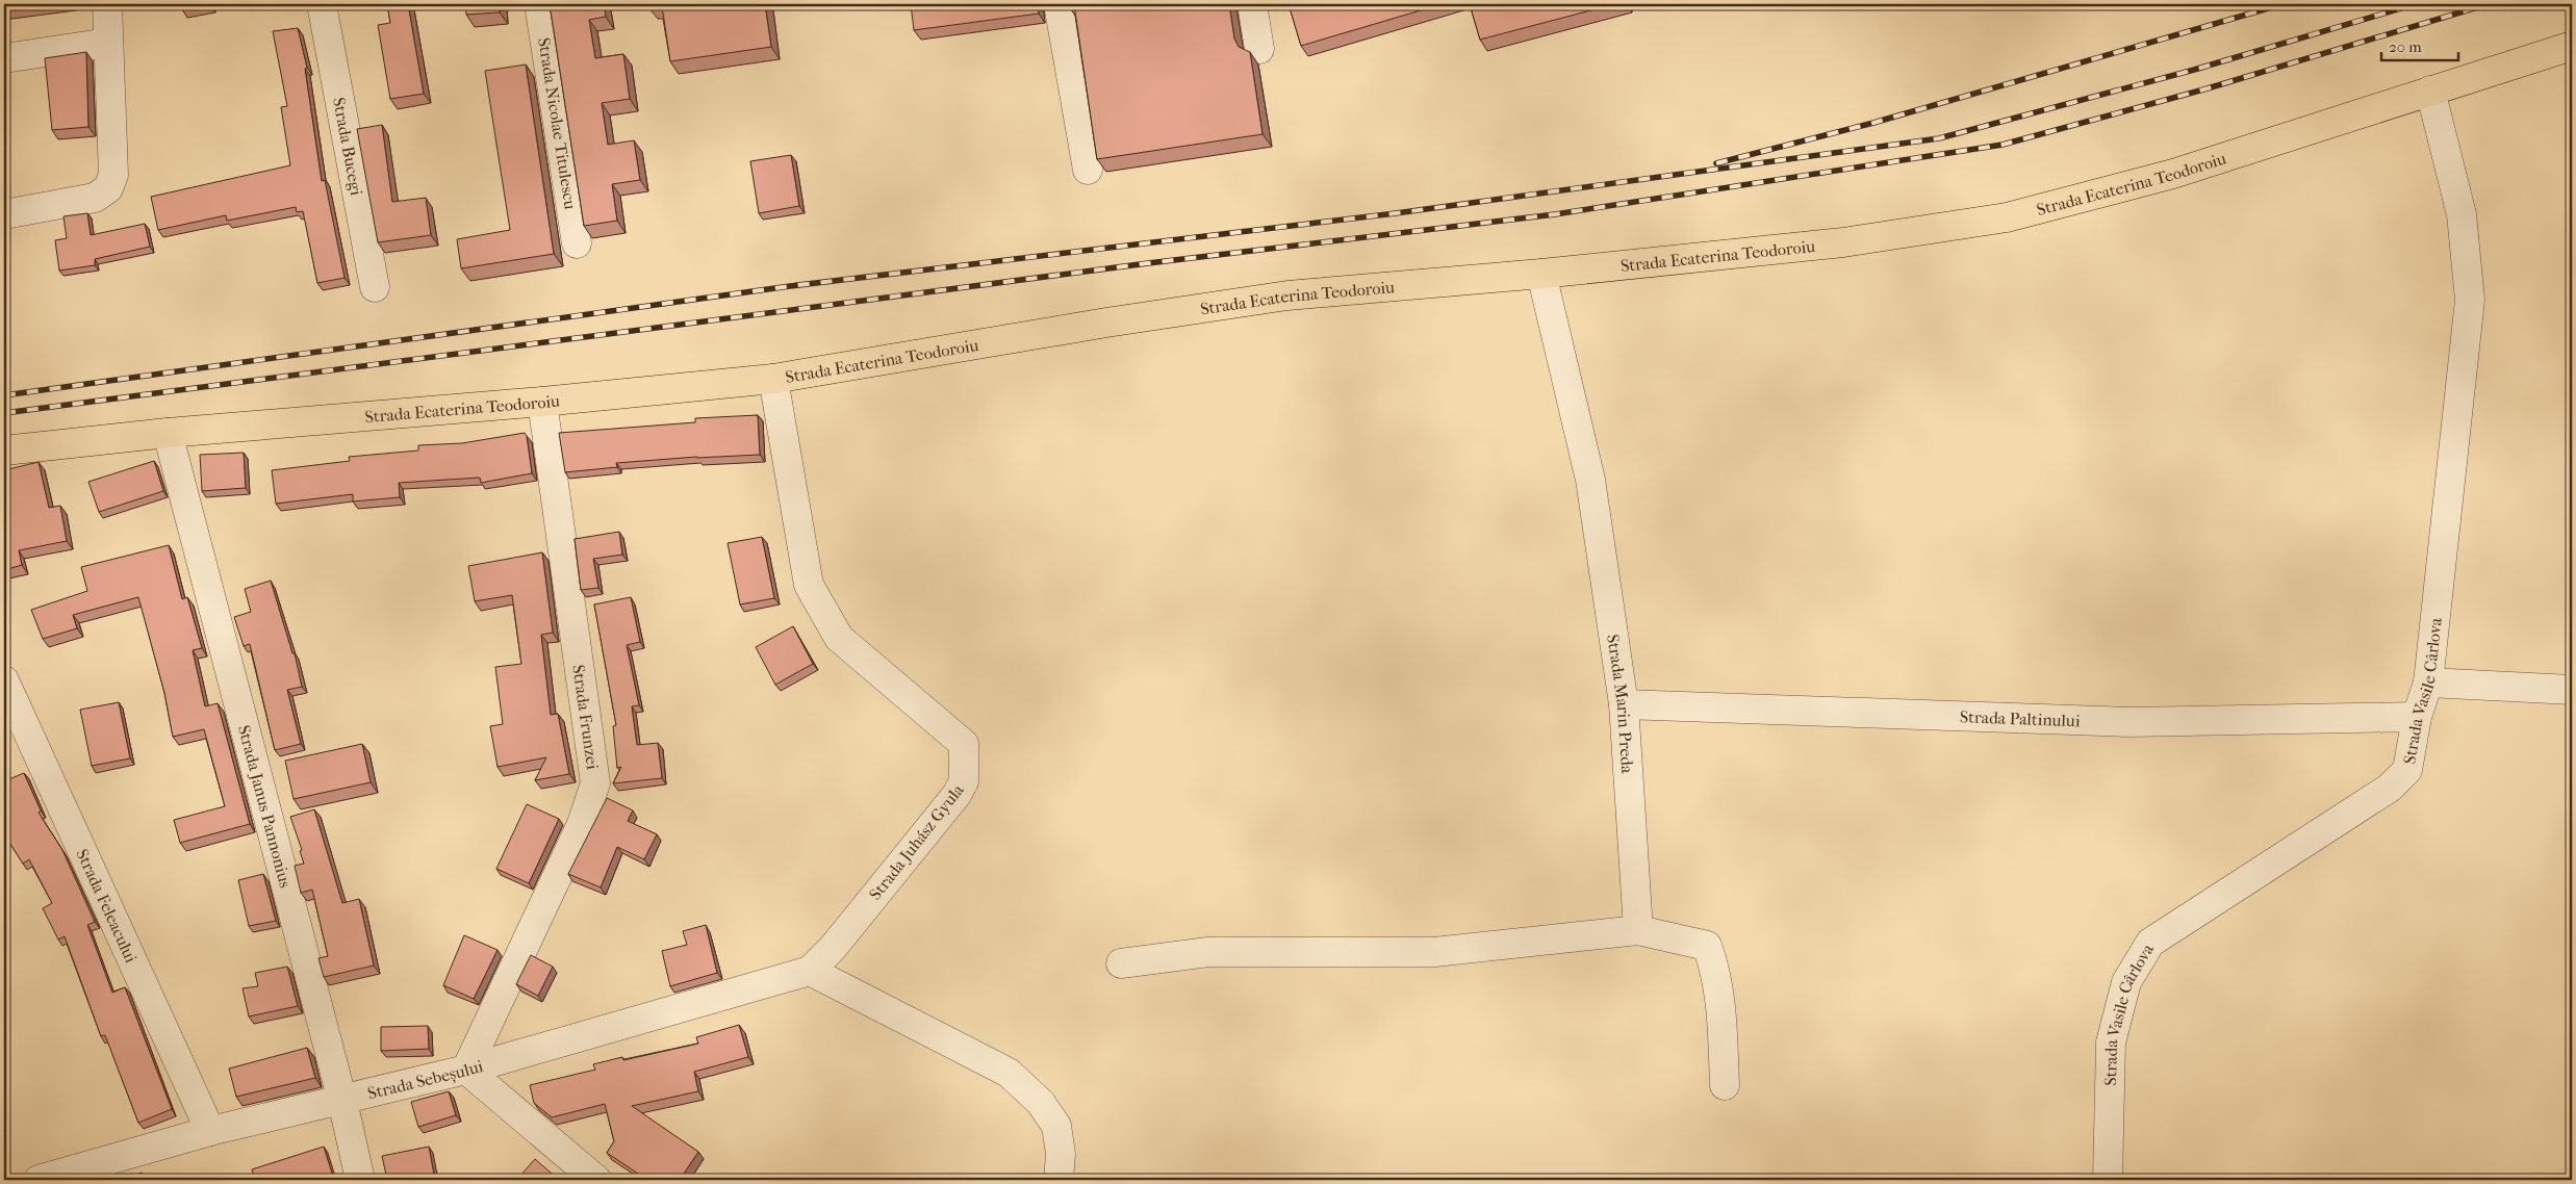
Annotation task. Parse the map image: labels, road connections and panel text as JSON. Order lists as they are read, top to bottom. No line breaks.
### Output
{"streets":{"main road":["Strada Ecaterina Teodoroiu"],"street":["Strada Nicolae Titulescu","Strada Bucegi","Strada Vasile Cârlova","Strada Marin Preda","Strada Frunzei","Strada Paltinului","Strada Janus Pannonius","Strada Juhász Gyula","Strada Feleacului","Strada Sebeșului"]},"crossings":[["Strada Ecaterina Teodoroiu","Strada Vasile Cârlova"],["Strada Ecaterina Teodoroiu","Strada Marin Preda"],["Strada Ecaterina Teodoroiu","Strada Frunzei"],["Strada Ecaterina Teodoroiu","Strada Janus Pannonius"],["Strada Ecaterina Teodoroiu","Strada Juhász Gyula"],["Strada Vasile Cârlova","Strada Paltinului"],["Strada Marin Preda","Strada Paltinului"],["Strada Frunzei","Strada Sebeșului"],["Strada Janus Pannonius","Strada Sebeșului"],["Strada Juhász Gyula","Strada Sebeșului"],["Strada Feleacului","Strada Sebeșului"]],"scale_bar":"20 m"}
